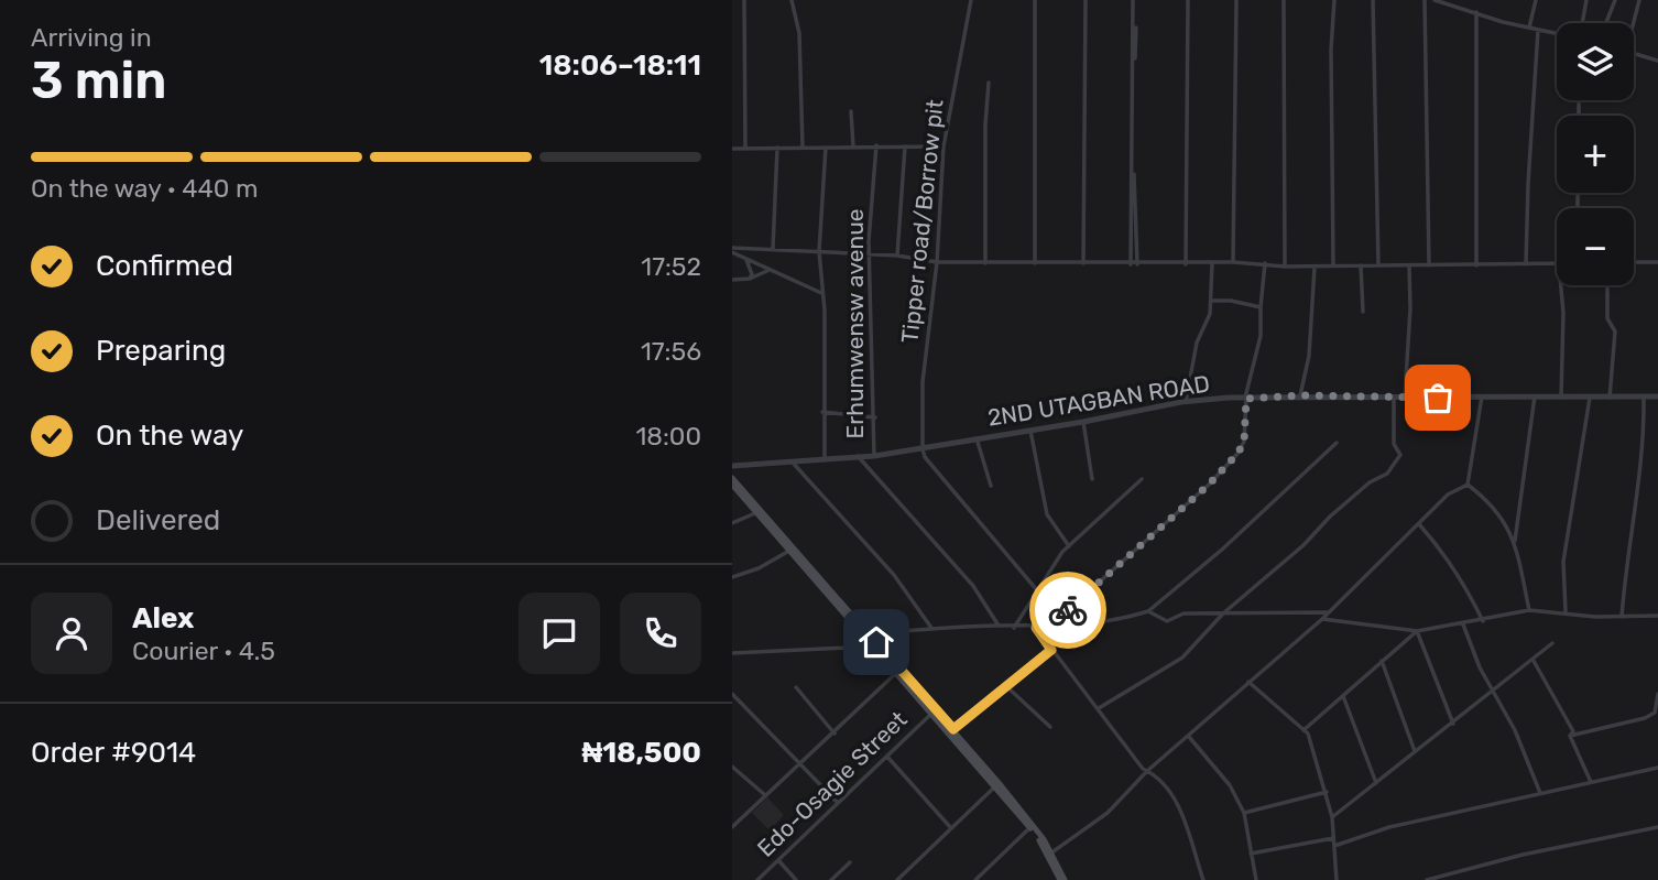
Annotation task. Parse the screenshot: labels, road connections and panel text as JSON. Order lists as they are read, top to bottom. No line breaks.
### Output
{"streets":{"street":["Tipper road/Borrow pit","Erhumwensw avenue","2ND UTAGBAN ROAD","Edo-Osagie Street"]},"crossings":[["Tipper road/Borrow pit","2ND UTAGBAN ROAD"],["Erhumwensw avenue","2ND UTAGBAN ROAD"]],"page":{"heading":["3 min","Arriving in","18:06–18:11"],"panel":["Alex","Courier · 4.5","Order #9014","₦18,500"],"map_buttons":["+","−"],"bar":"On the way · 440 m","list":[["Confirmed","17:52"],["Preparing","17:56"],["On the way","18:00"],"Delivered"]}}
